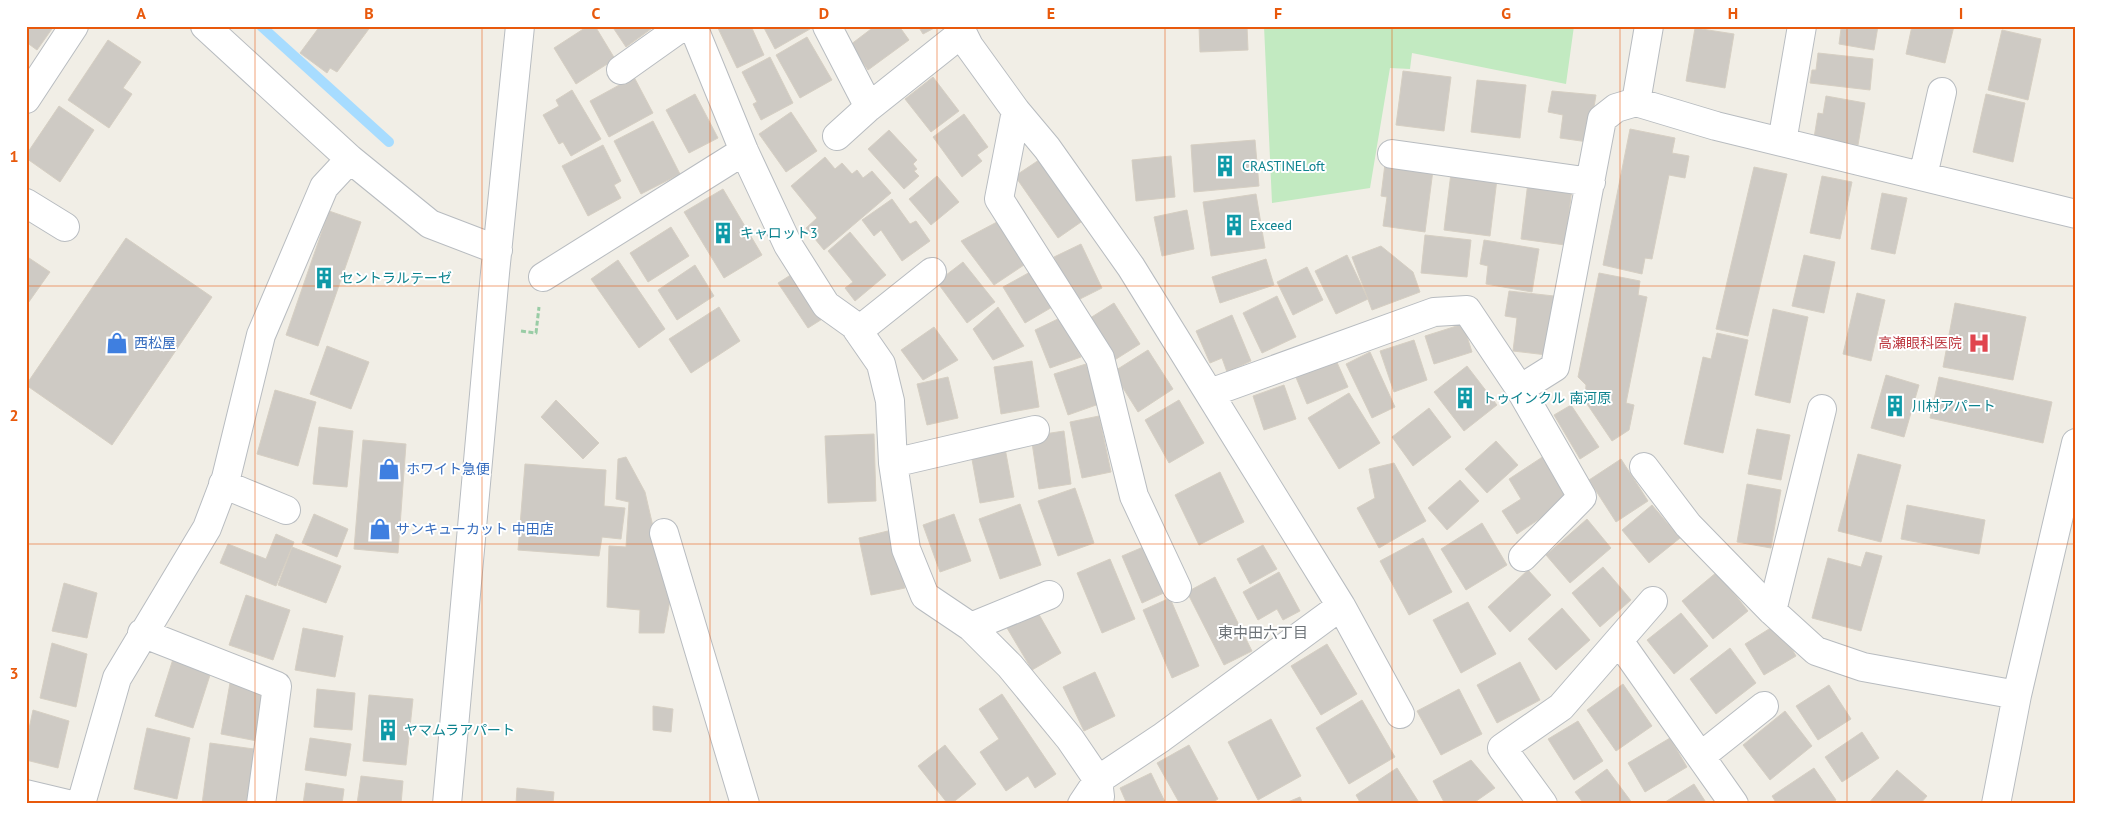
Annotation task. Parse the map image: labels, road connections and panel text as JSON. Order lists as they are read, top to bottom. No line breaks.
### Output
{"districts":["東中田六丁目"],"places":{"building":["CRASTINELoft","Exceed","キャロット3","セントラルテーゼ","トゥインクル 南河原","川村アパート","ヤマムラアパート"],"shop":["西松屋","ホワイト急便","サンキューカット 中田店"],"hospital":["高瀬眼科医院"]},"grid":{"columns":["A","B","C","D","E","F","G","H","I"],"rows":["1","2","3"]}}
